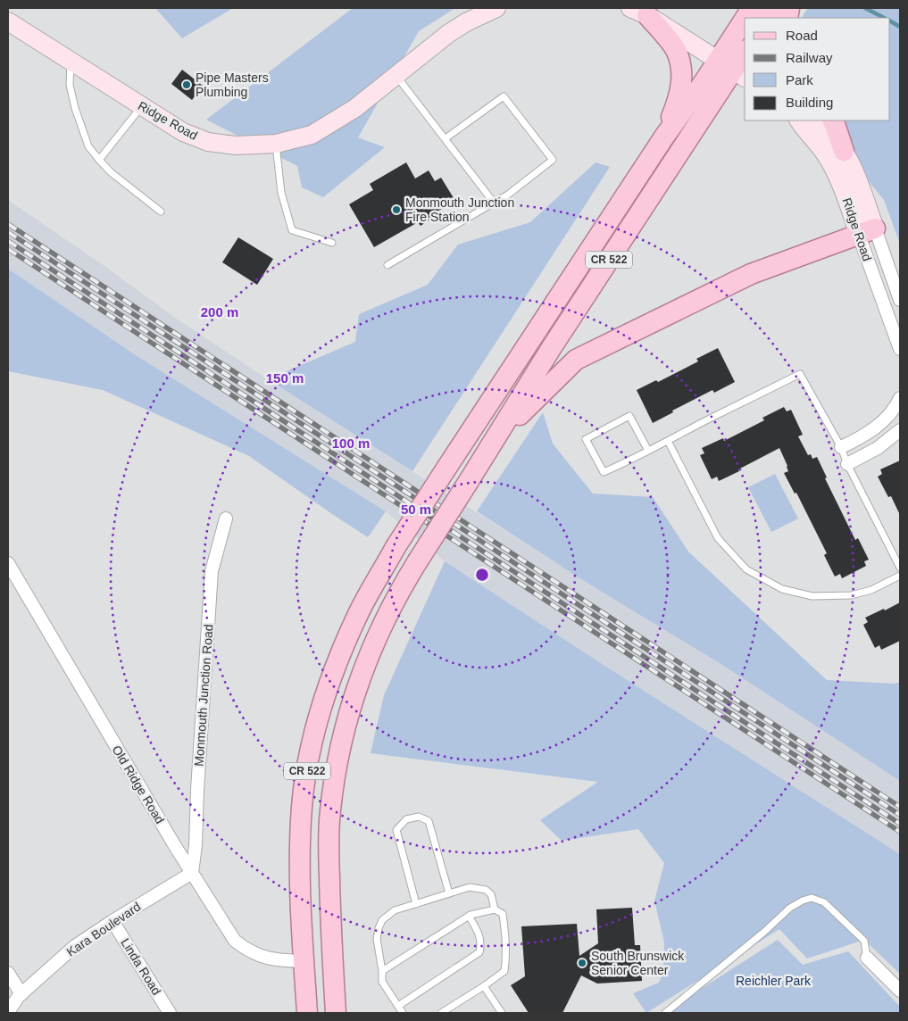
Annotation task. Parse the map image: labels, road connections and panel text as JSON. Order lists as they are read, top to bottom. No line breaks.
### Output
{"streets":{"main road":["CR 522"],"street":["Ridge Road","Monmouth Junction Road","Old Ridge Road","Kara Boulevard","Linda Road"]},"crossings":[["CR 522","Old Ridge Road"],["Monmouth Junction Road","Old Ridge Road"],["Monmouth Junction Road","Kara Boulevard"],["Old Ridge Road","Kara Boulevard"],["Kara Boulevard","Linda Road"]],"parks":["Reichler Park"],"places":["Pipe Masters Plumbing","Monmouth Junction Fire Station","South Brunswick Senior Center"],"legend":["Road","Railway","Park","Building"],"rings":["200 m","150 m","100 m","50 m"]}
